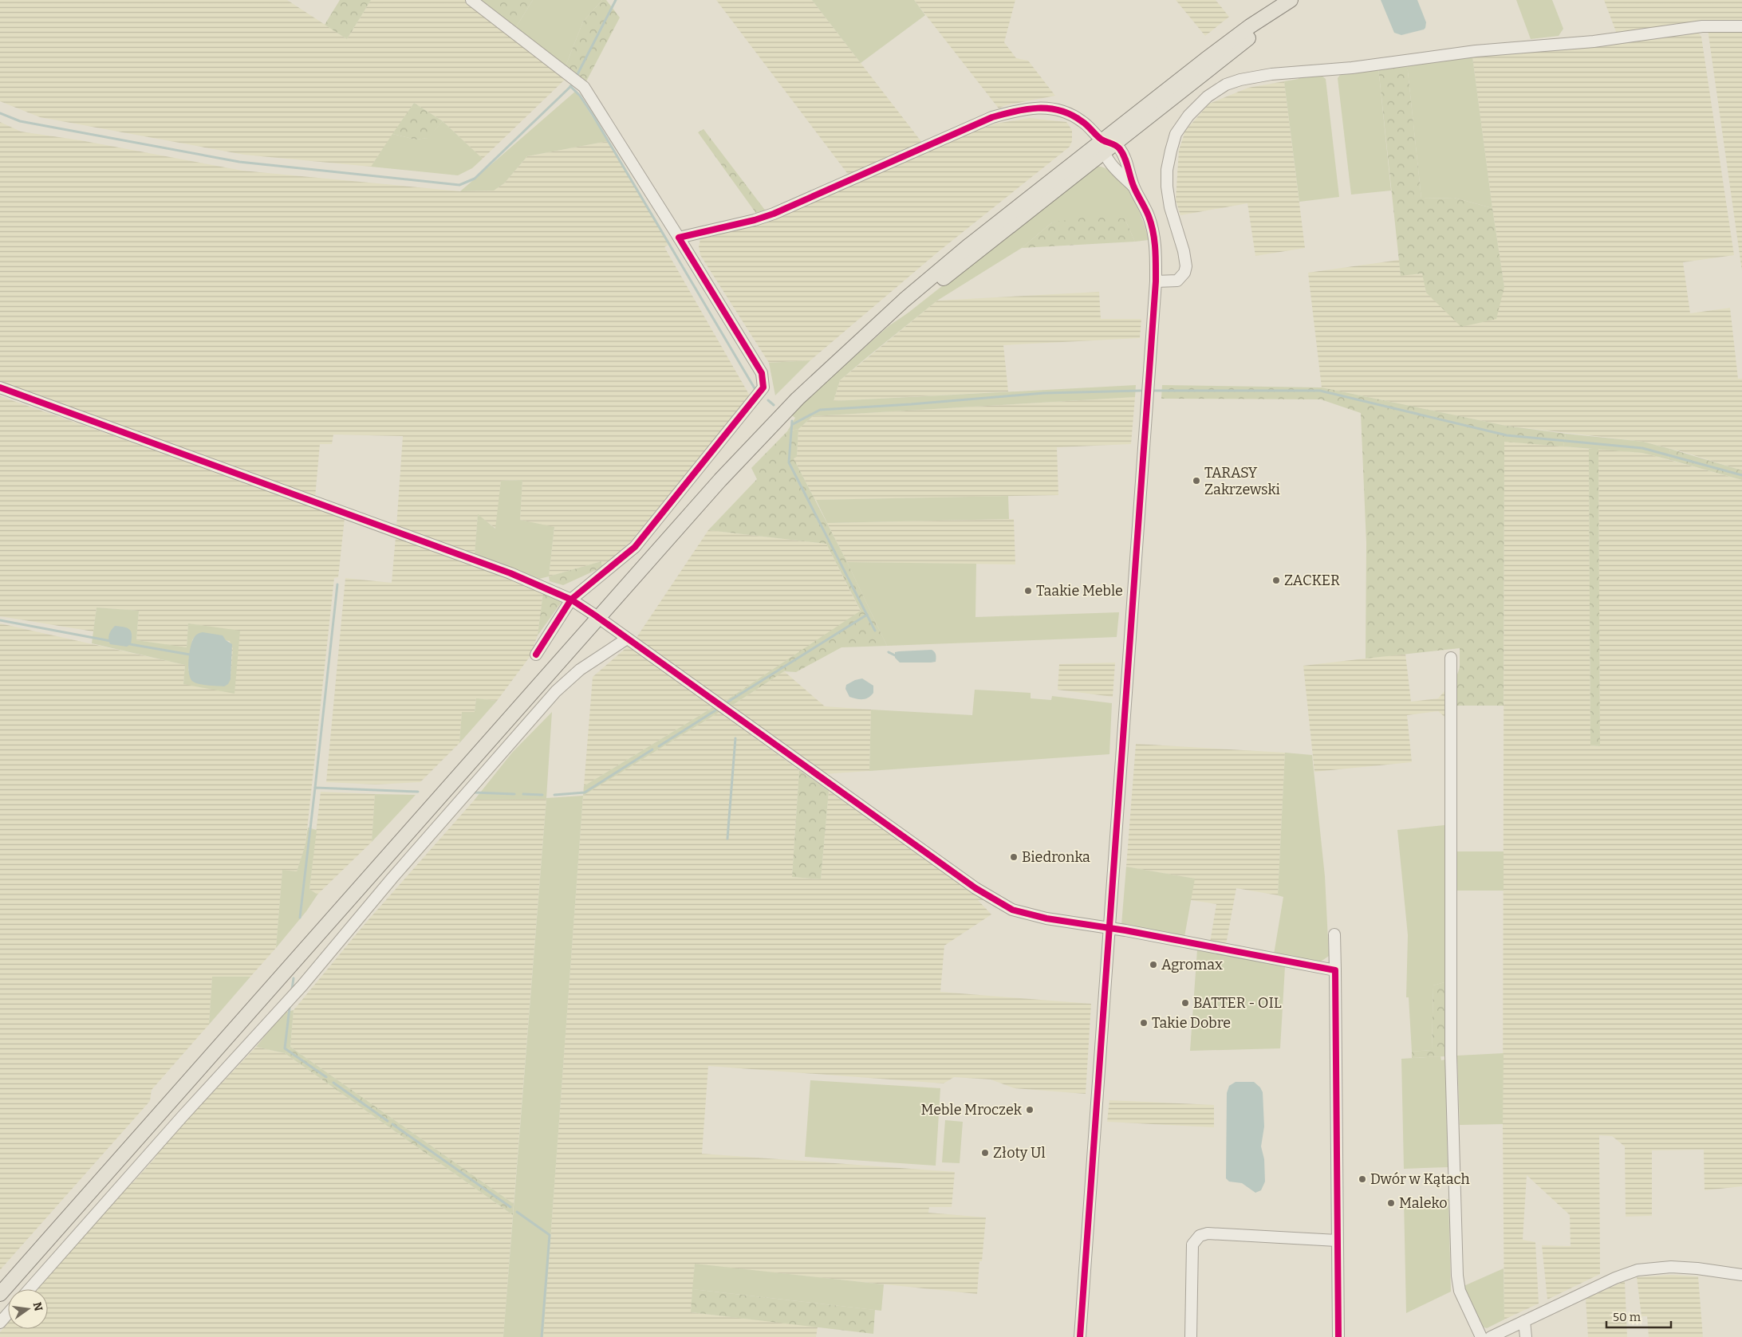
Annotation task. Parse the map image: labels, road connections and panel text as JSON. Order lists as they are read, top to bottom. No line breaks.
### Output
{"places":["TARASY Zakrzewski","ZACKER","Taakie Meble","Biedronka","Agromax","BATTER - OIL","Takie Dobre","Meble Mroczek","Złoty Ul","Dwór w Kątach","Maleko"],"scale_bar":"50 m","north":"right"}
